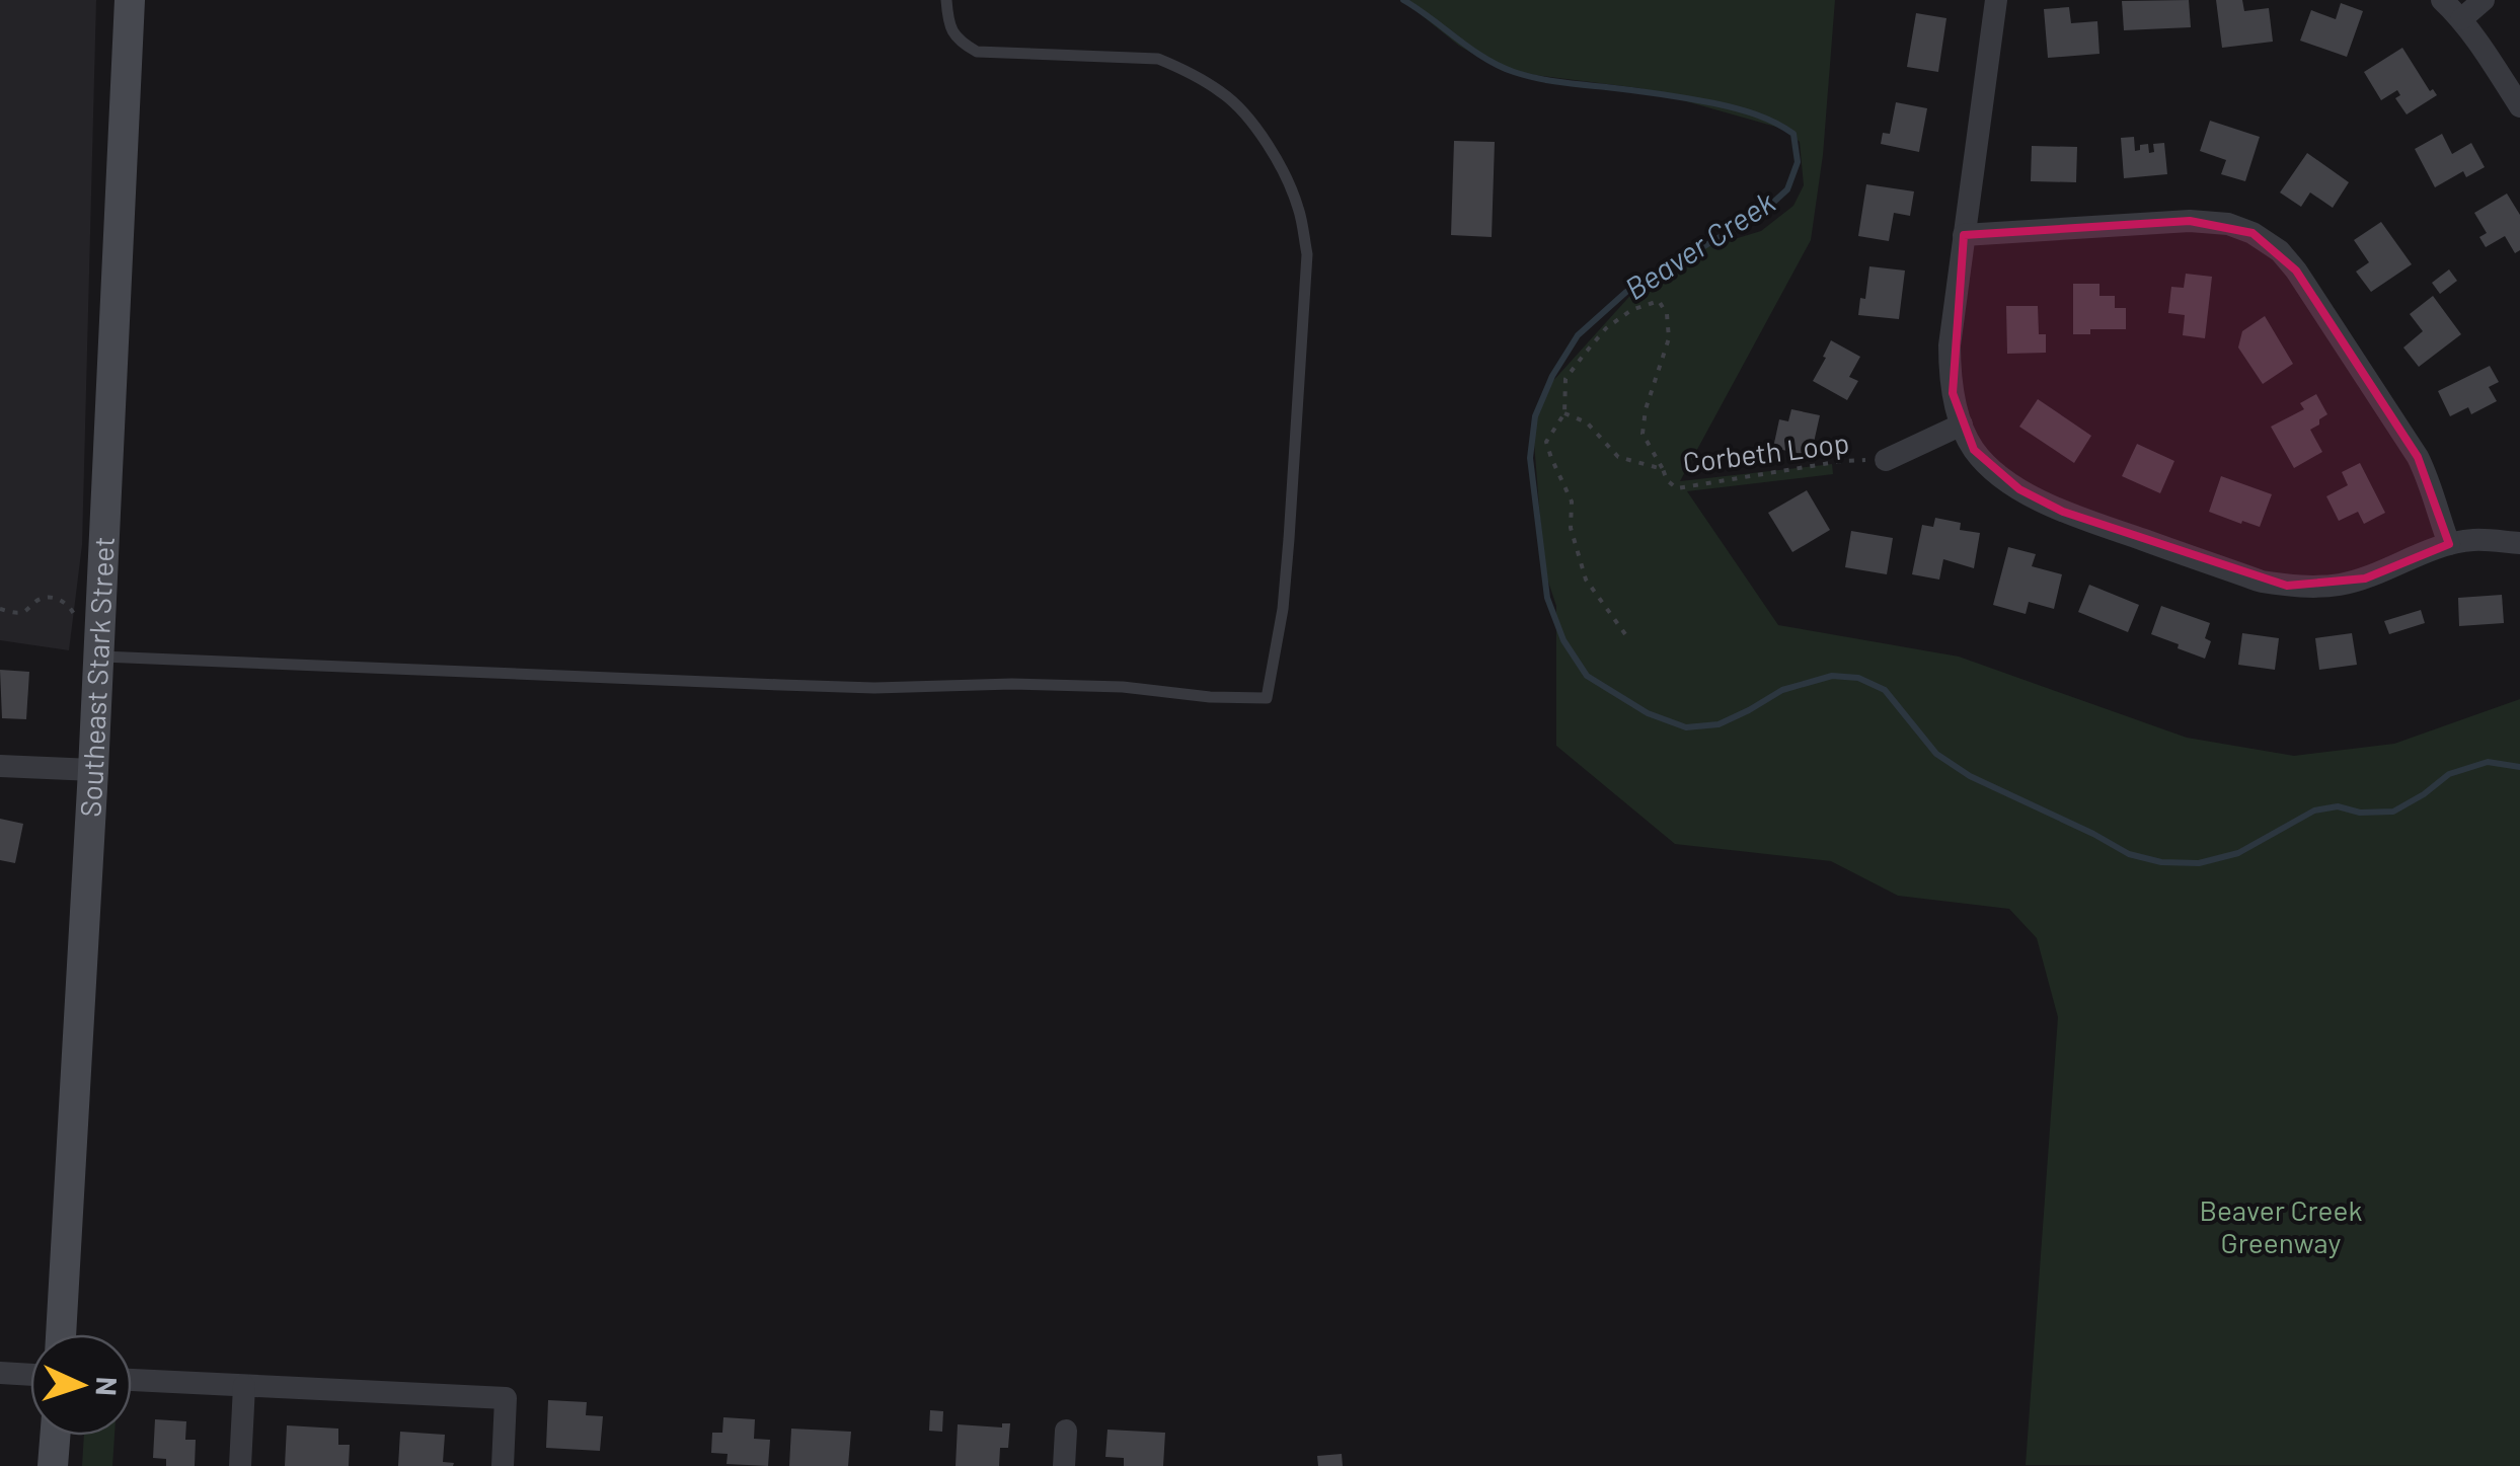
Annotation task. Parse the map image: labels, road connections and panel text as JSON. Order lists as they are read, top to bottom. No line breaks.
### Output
{"streets":{"main road":["Southeast Stark Street"],"path":["Corbeth Loop"]},"water":["Beaver Creek"],"parks":["Beaver Creek Greenway"],"north":"right"}
